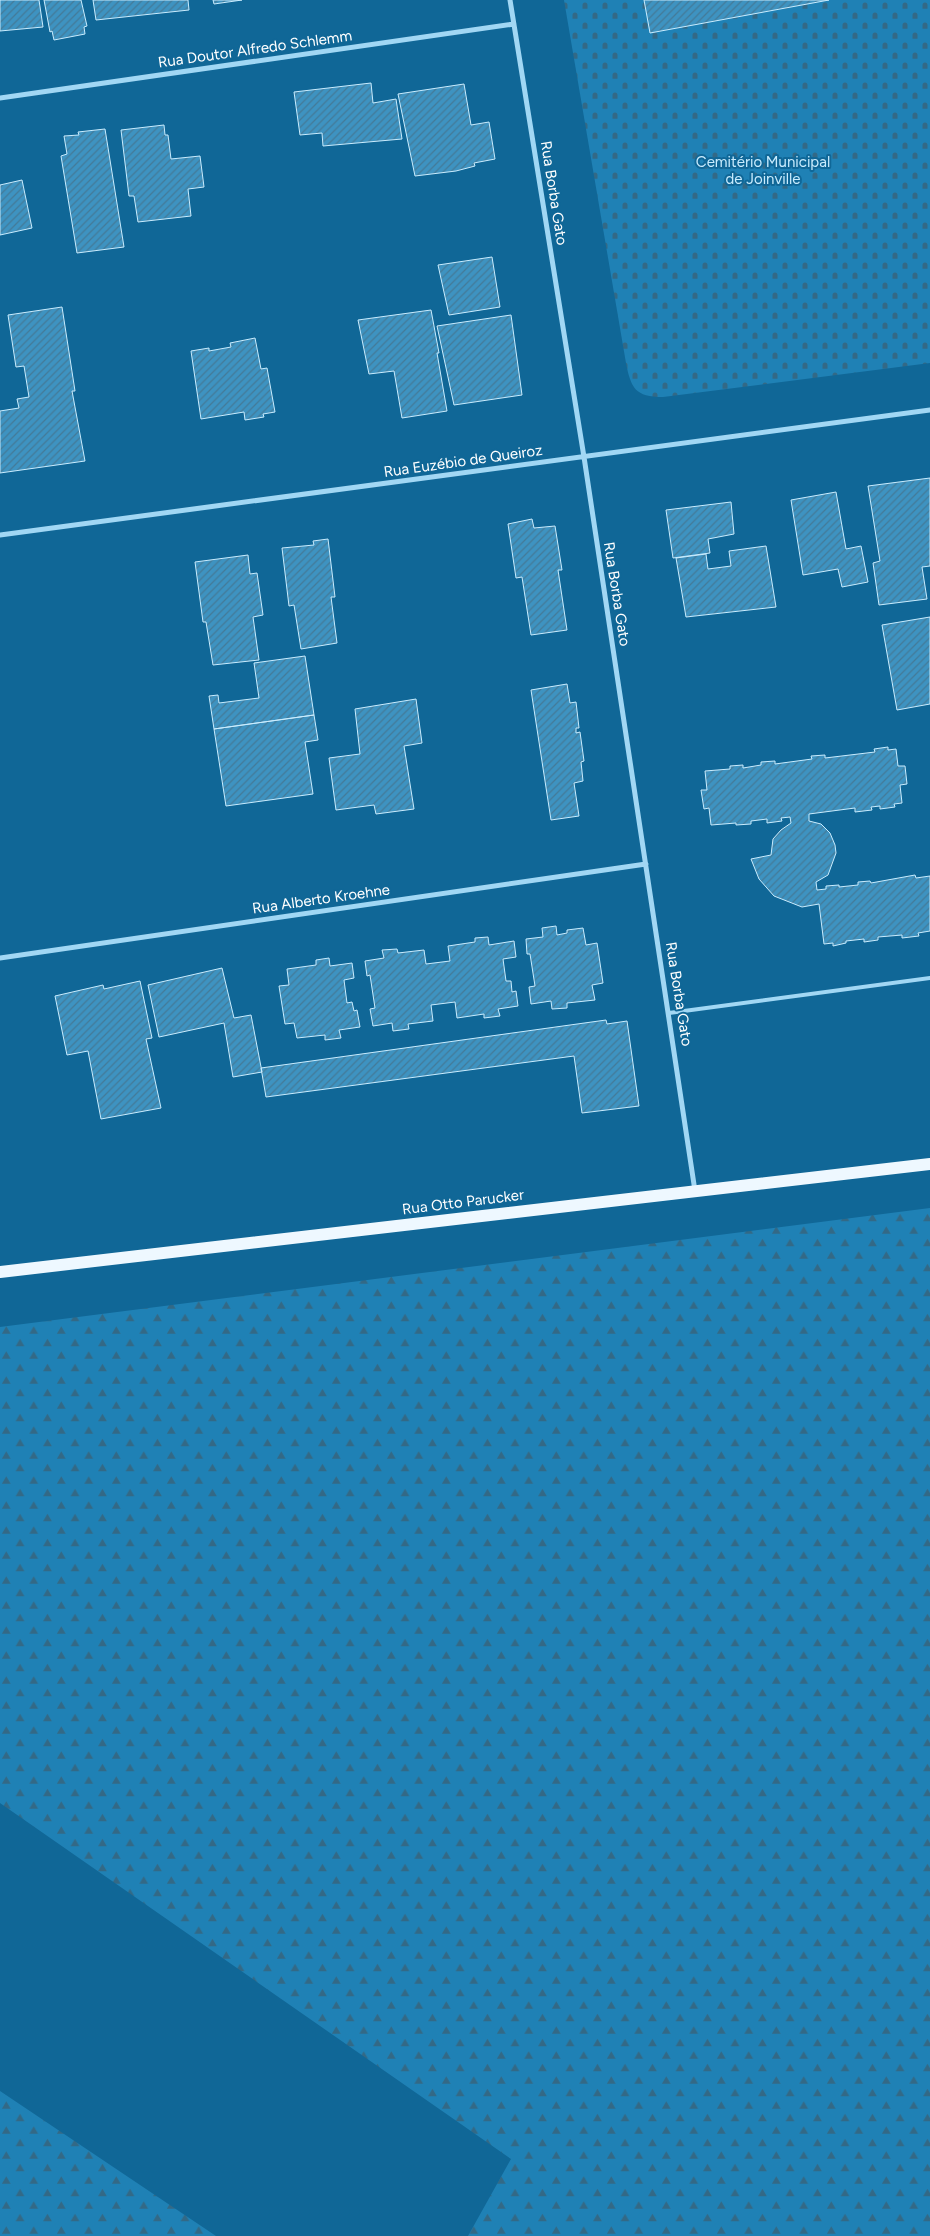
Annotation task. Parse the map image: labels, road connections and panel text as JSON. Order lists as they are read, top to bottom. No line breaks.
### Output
{"streets":{"main road":["Rua Otto Parucker"],"street":["Rua Doutor Alfredo Schlemm","Rua Borba Gato","Rua Euzébio de Queiroz","Rua Alberto Kroehne"]},"crossings":[["Rua Doutor Alfredo Schlemm","Rua Borba Gato"],["Rua Borba Gato","Rua Euzébio de Queiroz"],["Rua Borba Gato","Rua Alberto Kroehne"],["Rua Borba Gato","Rua Otto Parucker"]],"parks":["Cemitério Municipal de Joinville"]}
